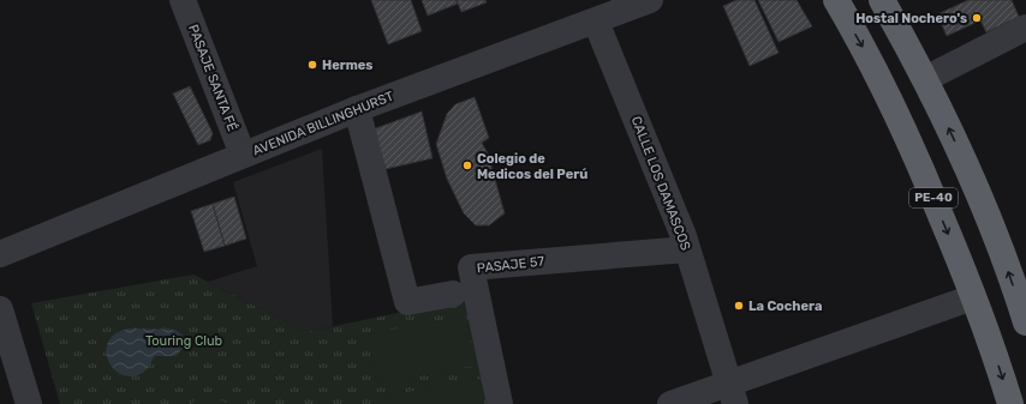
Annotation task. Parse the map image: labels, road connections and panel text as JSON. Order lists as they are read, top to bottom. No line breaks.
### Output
{"streets":{"highway":["PE-40"],"street":["PASAJE SANTA FÉ","AVENIDA BILLINGHURST","CALLE LOS DAMASCOS","PASAJE 57"]},"crossings":[["PASAJE SANTA FÉ","AVENIDA BILLINGHURST"],["AVENIDA BILLINGHURST","CALLE LOS DAMASCOS"],["CALLE LOS DAMASCOS","PASAJE 57"]],"parks":["Touring Club"],"places":["Hostal Nochero's","Hermes","Colegio de Medicos del Perú","La Cochera"]}
